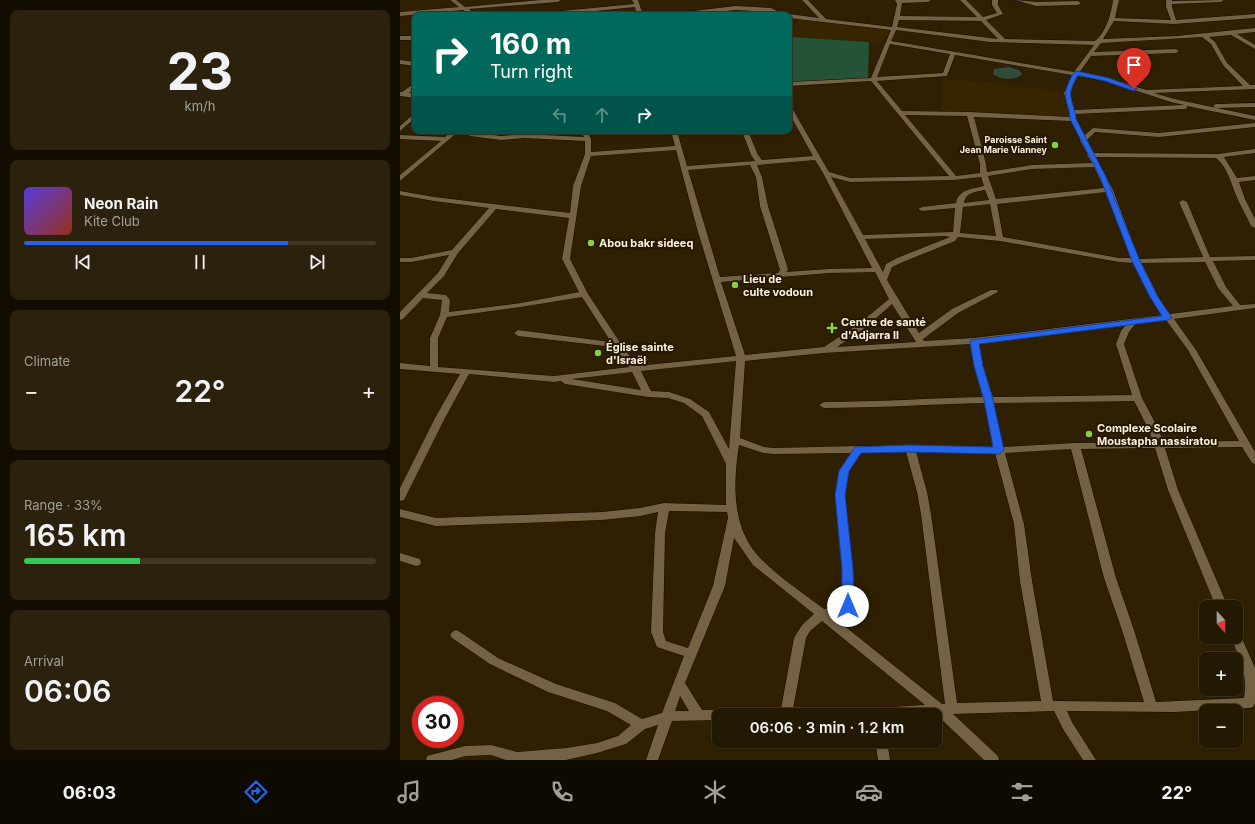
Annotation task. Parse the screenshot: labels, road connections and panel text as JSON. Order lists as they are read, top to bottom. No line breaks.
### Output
{"places":{"other":["Paroisse Saint Jean Marie Vianney","Abou bakr sideeq","Lieu de culte vodoun","Église sainte d'Israël","Complexe Scolaire Moustapha nassiratou"],"health":["Centre de santé d'Adjarra ll"]},"north":"bottom","page":{"tile":[["23","km/h"],"Climate",["Range · 33%","165 km"],["Arrival","06:06"]],"turn":["160 m","Turn right"],"song":["Neon Rain","Kite Club"],"heat":["−","22°","+"],"map_buttons":["+","−"],"limit":"30","trip":"06:06 · 3 min · 1.2 km","tabs":["06:03","22°"]}}
